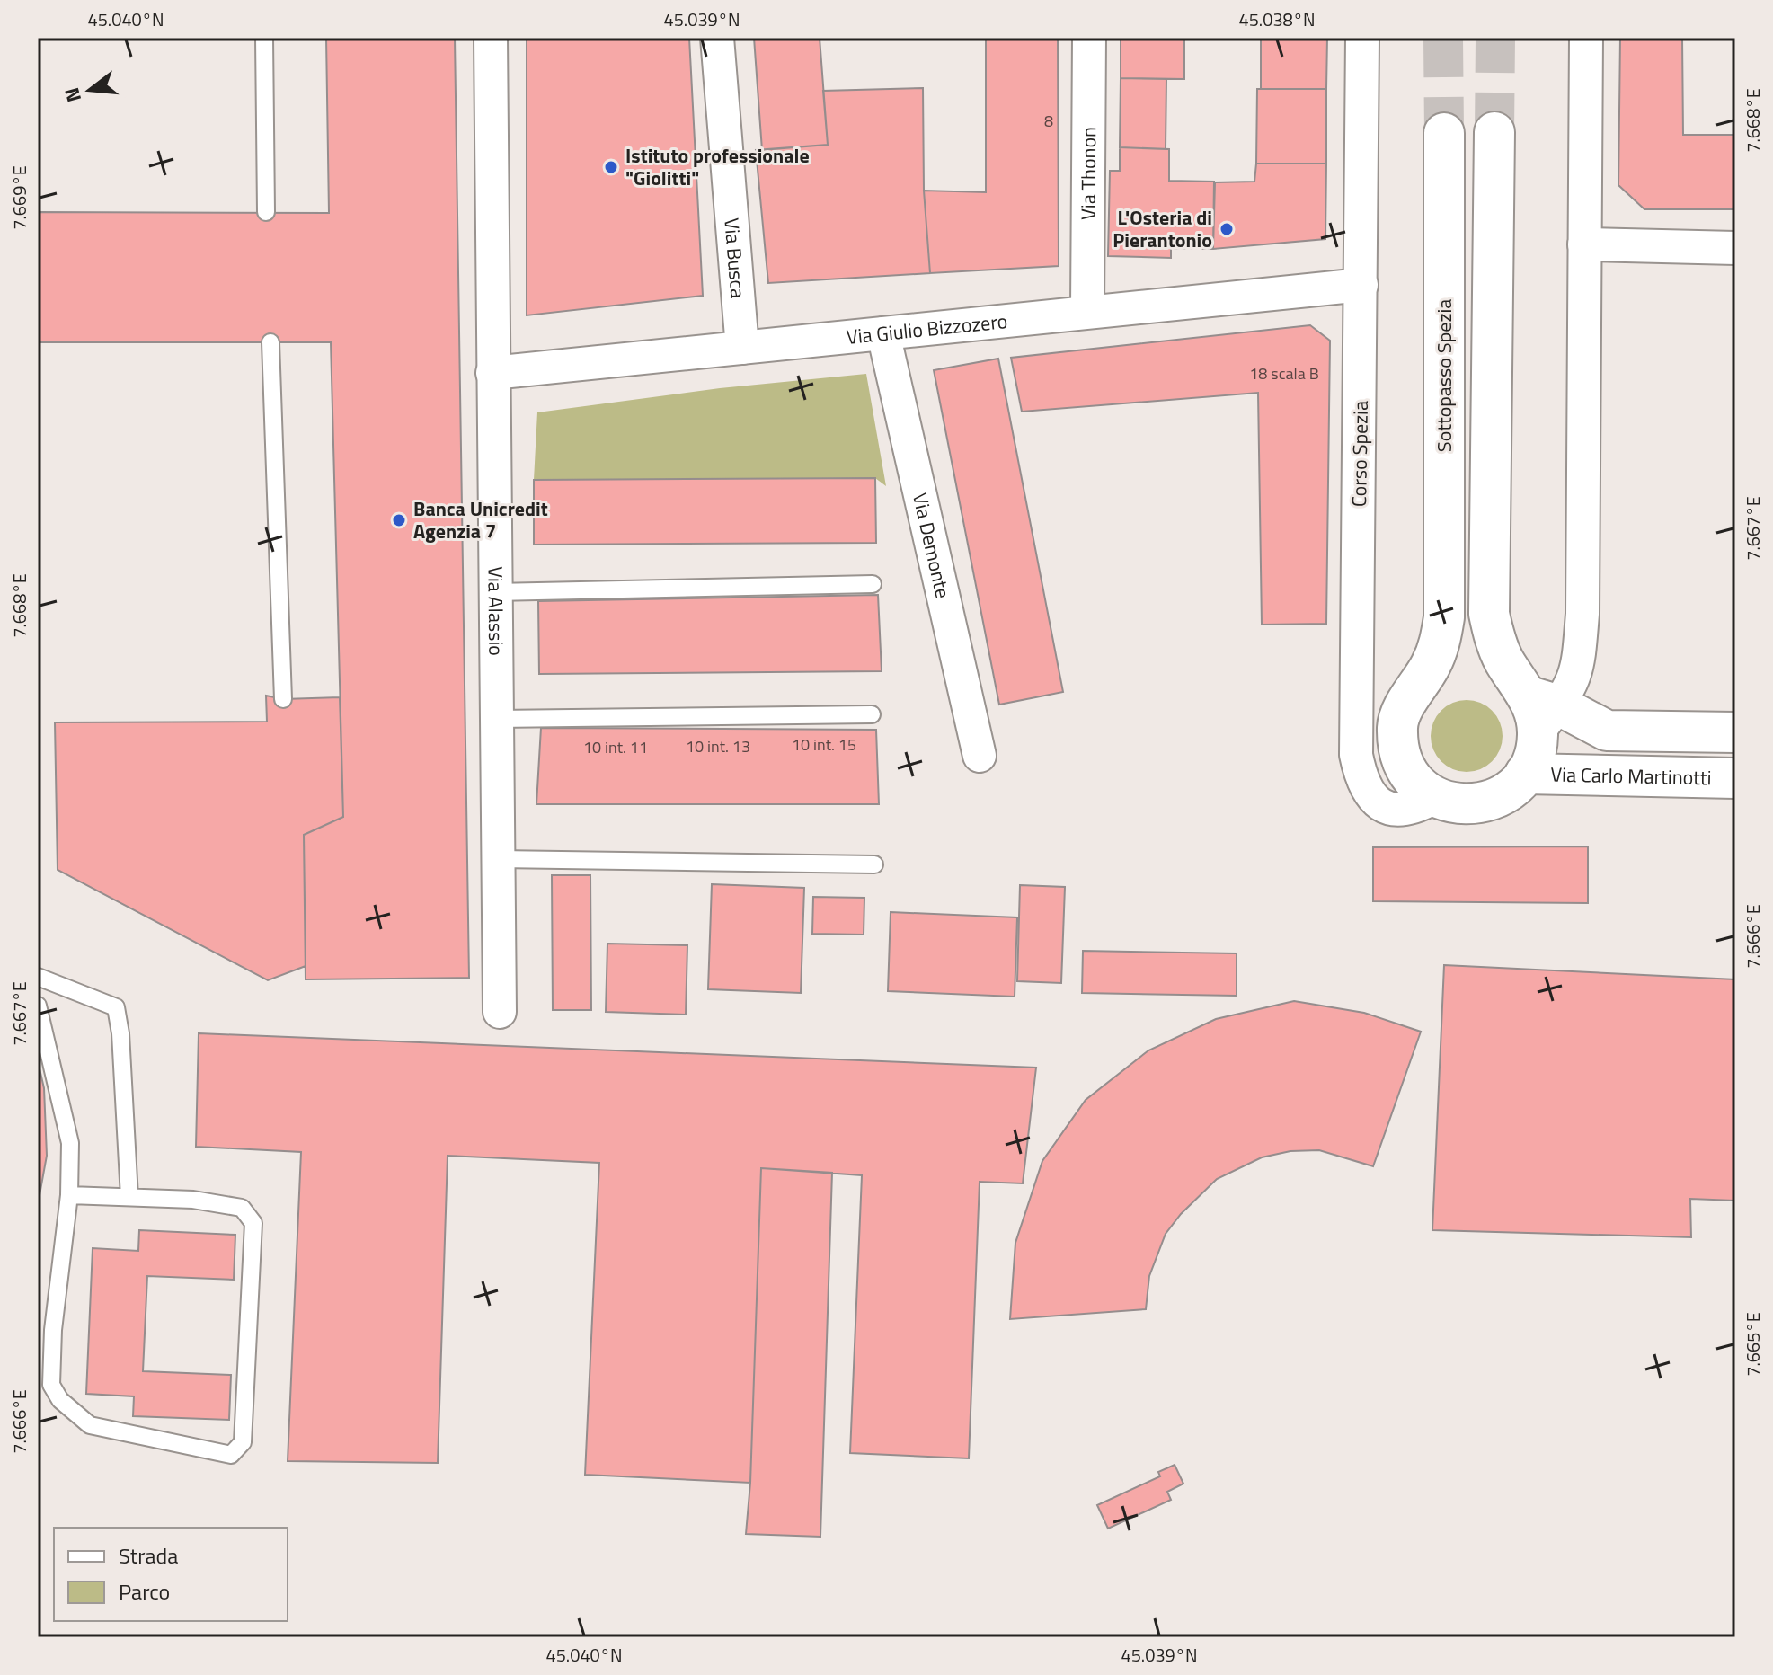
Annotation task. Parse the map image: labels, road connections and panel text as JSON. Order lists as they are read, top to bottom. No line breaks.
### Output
{"streets":{"street":["Via Thonon","Via Busca","Via Giulio Bizzozero","Sottopasso Spezia","Corso Spezia","Via Demonte","Via Alassio","Via Carlo Martinotti"]},"crossings":[["Via Thonon","Via Giulio Bizzozero"],["Via Busca","Via Giulio Bizzozero"],["Via Giulio Bizzozero","Corso Spezia"],["Via Giulio Bizzozero","Via Demonte"],["Via Giulio Bizzozero","Via Alassio"],["Sottopasso Spezia","Corso Spezia"]],"places":["Istituto professionale \"Giolitti\"","L'Osteria di Pierantonio","Banca Unicredit Agenzia 7"],"house_numbers":["8","18 scala B","10 int. 15","10 int. 13","10 int. 11"],"legend":["Strada","Parco"],"north":"left","coordinates":["45.040°N","45.039°N","45.038°N","7.668°E","7.669°E","7.667°E","7.666°E","7.665°E"]}
